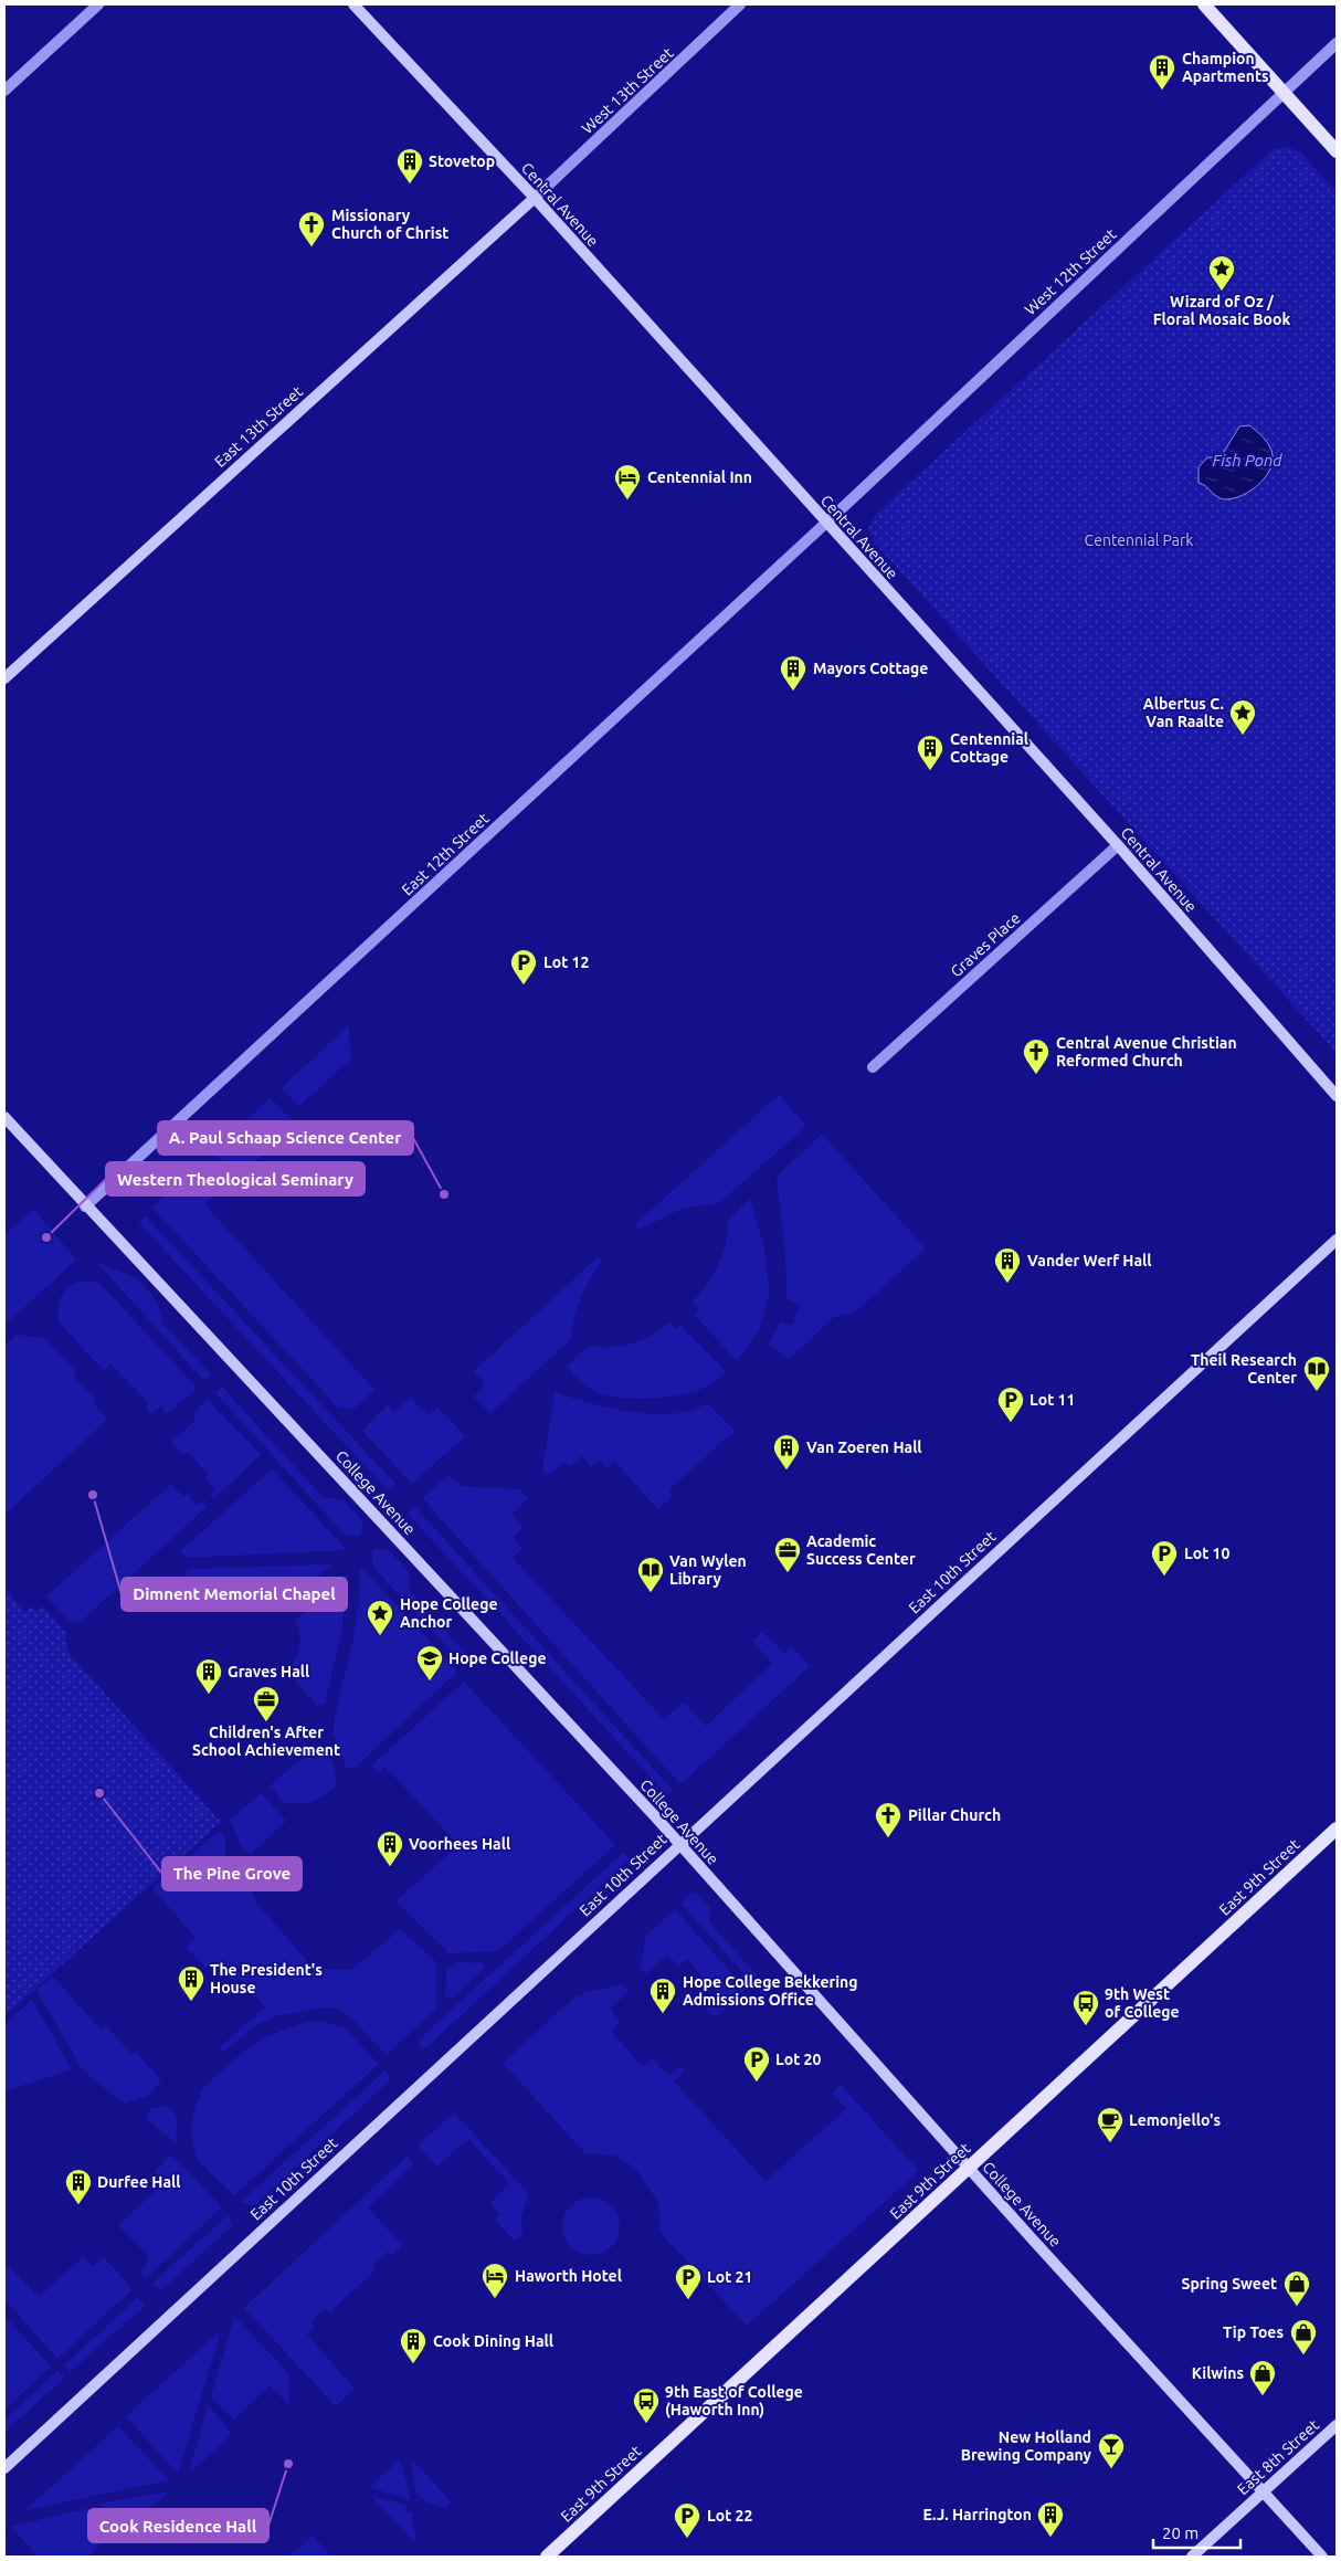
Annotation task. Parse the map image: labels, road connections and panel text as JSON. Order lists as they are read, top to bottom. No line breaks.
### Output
{"streets":{"main road":["East 9th Street"],"street":["West 13th Street","Central Avenue","West 12th Street","East 13th Street","East 12th Street","Graves Place","College Avenue","East 10th Street","East 8th Street"]},"crossings":[["West 13th Street","Central Avenue"],["West 13th Street","East 13th Street"],["Central Avenue","West 12th Street"],["Central Avenue","East 13th Street"],["Central Avenue","East 12th Street"],["Central Avenue","Graves Place"],["West 12th Street","East 12th Street"],["East 12th Street","College Avenue"],["College Avenue","East 10th Street"],["College Avenue","East 9th Street"],["College Avenue","East 8th Street"]],"water":["Fish Pond"],"parks":["Centennial Park"],"places":{"building":["Champion Apartments","Stovetop","Mayors Cottage","Centennial Cottage","Vander Werf Hall","Van Zoeren Hall","Graves Hall","Voorhees Hall","The President's House","Hope College Bekkering Admissions Office","Durfee Hall","Cook Dining Hall","E.J. Harrington"],"church":["Missionary Church of Christ","Central Avenue Christian Reformed Church","Pillar Church"],"place":["Wizard of Oz / Floral Mosaic Book","Albertus C. Van Raalte","Hope College Anchor"],"hotel":["Centennial Inn","Haworth Hotel"],"parking":["Lot 12","Lot 11","Lot 10","Lot 20","Lot 21","Lot 22"],"other":["A. Paul Schaap Science Center","Western Theological Seminary","Dimnent Memorial Chapel","The Pine Grove","Cook Residence Hall"],"library":["Theil Research Center","Van Wylen Library"],"office":["Academic Success Center","Children's After School Achievement"],"school or university":["Hope College"],"bus stop":["9th West of College","9th East of College (Haworth Inn)"],"cafe":["Lemonjello's"],"shop":["Spring Sweet","Tip Toes","Kilwins"],"bar":["New Holland Brewing Company"]},"scale_bar":"20 m"}
